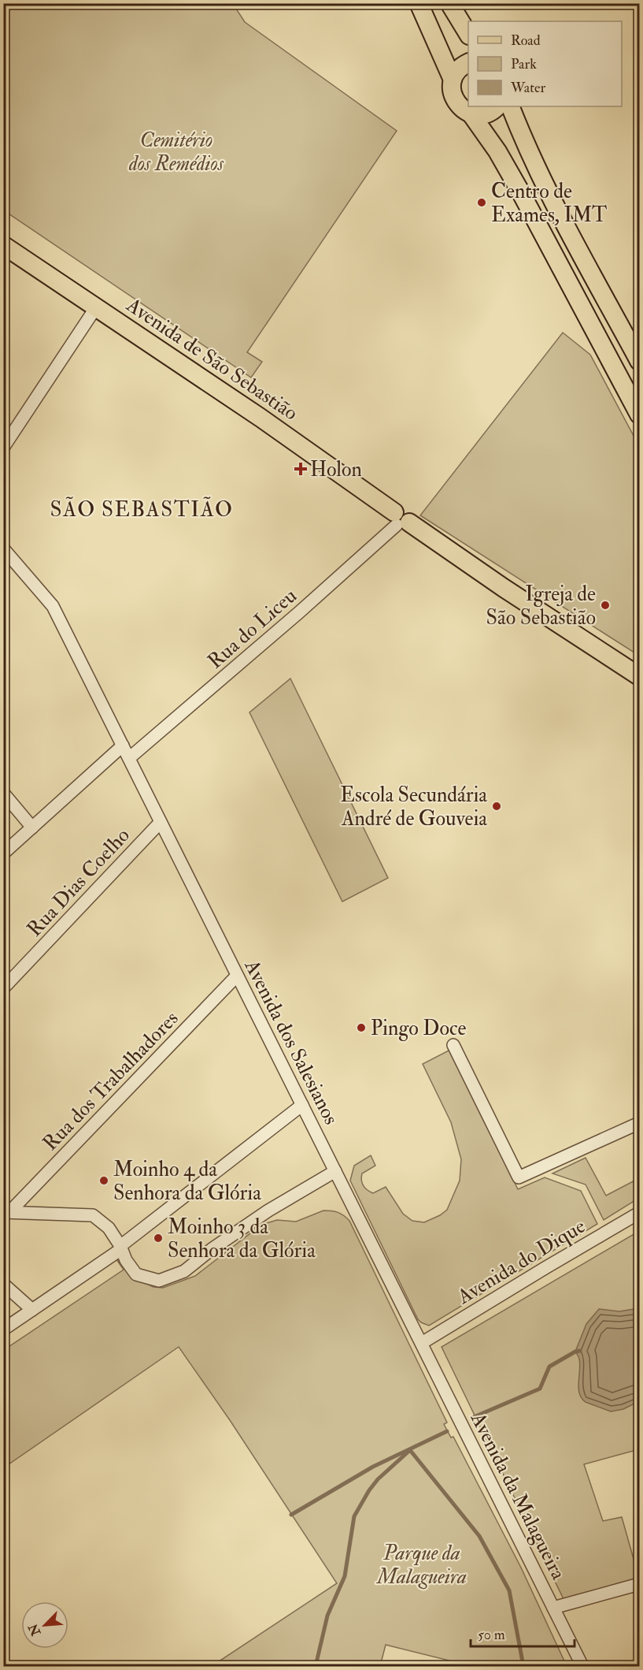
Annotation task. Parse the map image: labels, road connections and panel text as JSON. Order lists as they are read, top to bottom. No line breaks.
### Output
{"streets":{"main road":["Avenida de São Sebastião"],"street":["Rua do Liceu","Rua Dias Coelho","Avenida dos Salesianos","Rua dos Trabalhadores","Avenida do Dique","Avenida da Malagueira"]},"crossings":[["Avenida de São Sebastião","Rua do Liceu"],["Rua do Liceu","Avenida dos Salesianos"],["Rua Dias Coelho","Avenida dos Salesianos"],["Avenida dos Salesianos","Rua dos Trabalhadores"],["Avenida dos Salesianos","Avenida do Dique"],["Avenida dos Salesianos","Avenida da Malagueira"],["Avenida do Dique","Avenida da Malagueira"]],"districts":["SÃO SEBASTIÃO"],"parks":["Cemitério dos Remédios","Parque da Malagueira"],"places":{"other":["Centro de Exames, IMT","Igreja de São Sebastião","Escola Secundária André de Gouveia","Pingo Doce","Moinho 4 da Senhora da Glória","Moinho 3 da Senhora da Glória"],"health":["Holon"]},"legend":["Road","Park","Water"],"scale_bar":"50 m","north":"bottom left"}
